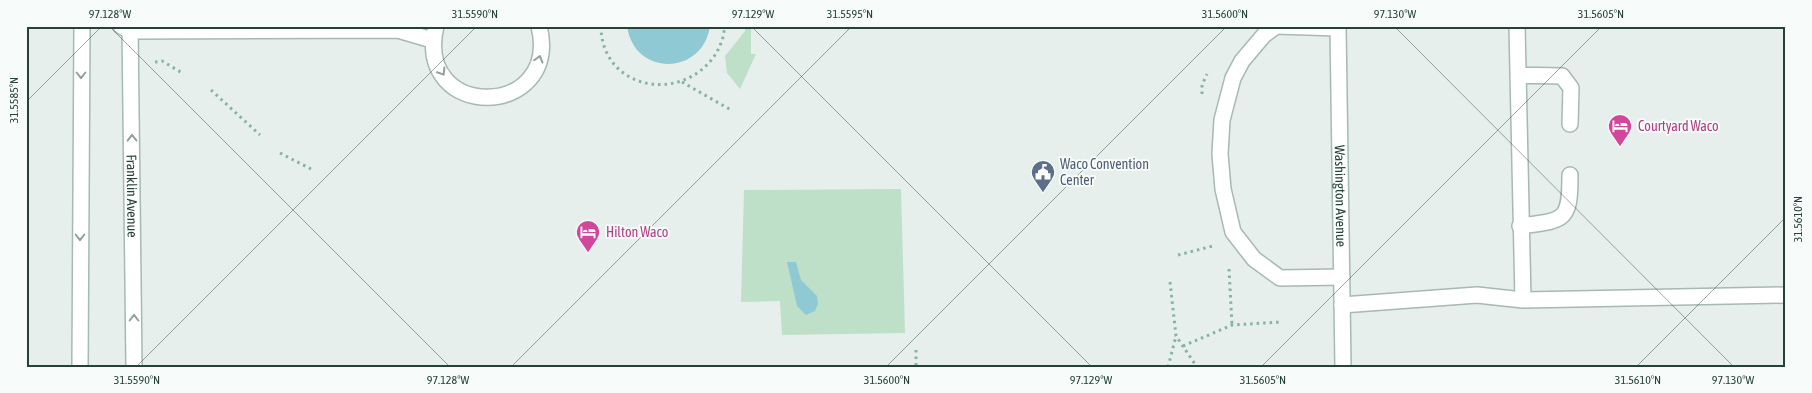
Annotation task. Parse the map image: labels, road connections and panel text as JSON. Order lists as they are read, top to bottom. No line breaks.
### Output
{"streets":{"main road":["Franklin Avenue","Washington Avenue"]},"places":{"hotel":["Courtyard Waco","Hilton Waco"],"public building":["Waco Convention Center"]},"coordinates":["97.128°W","31.5590°N","97.129°W","31.5595°N","31.5600°N","97.130°W","31.5605°N","31.5585°N","31.5610°N"]}
